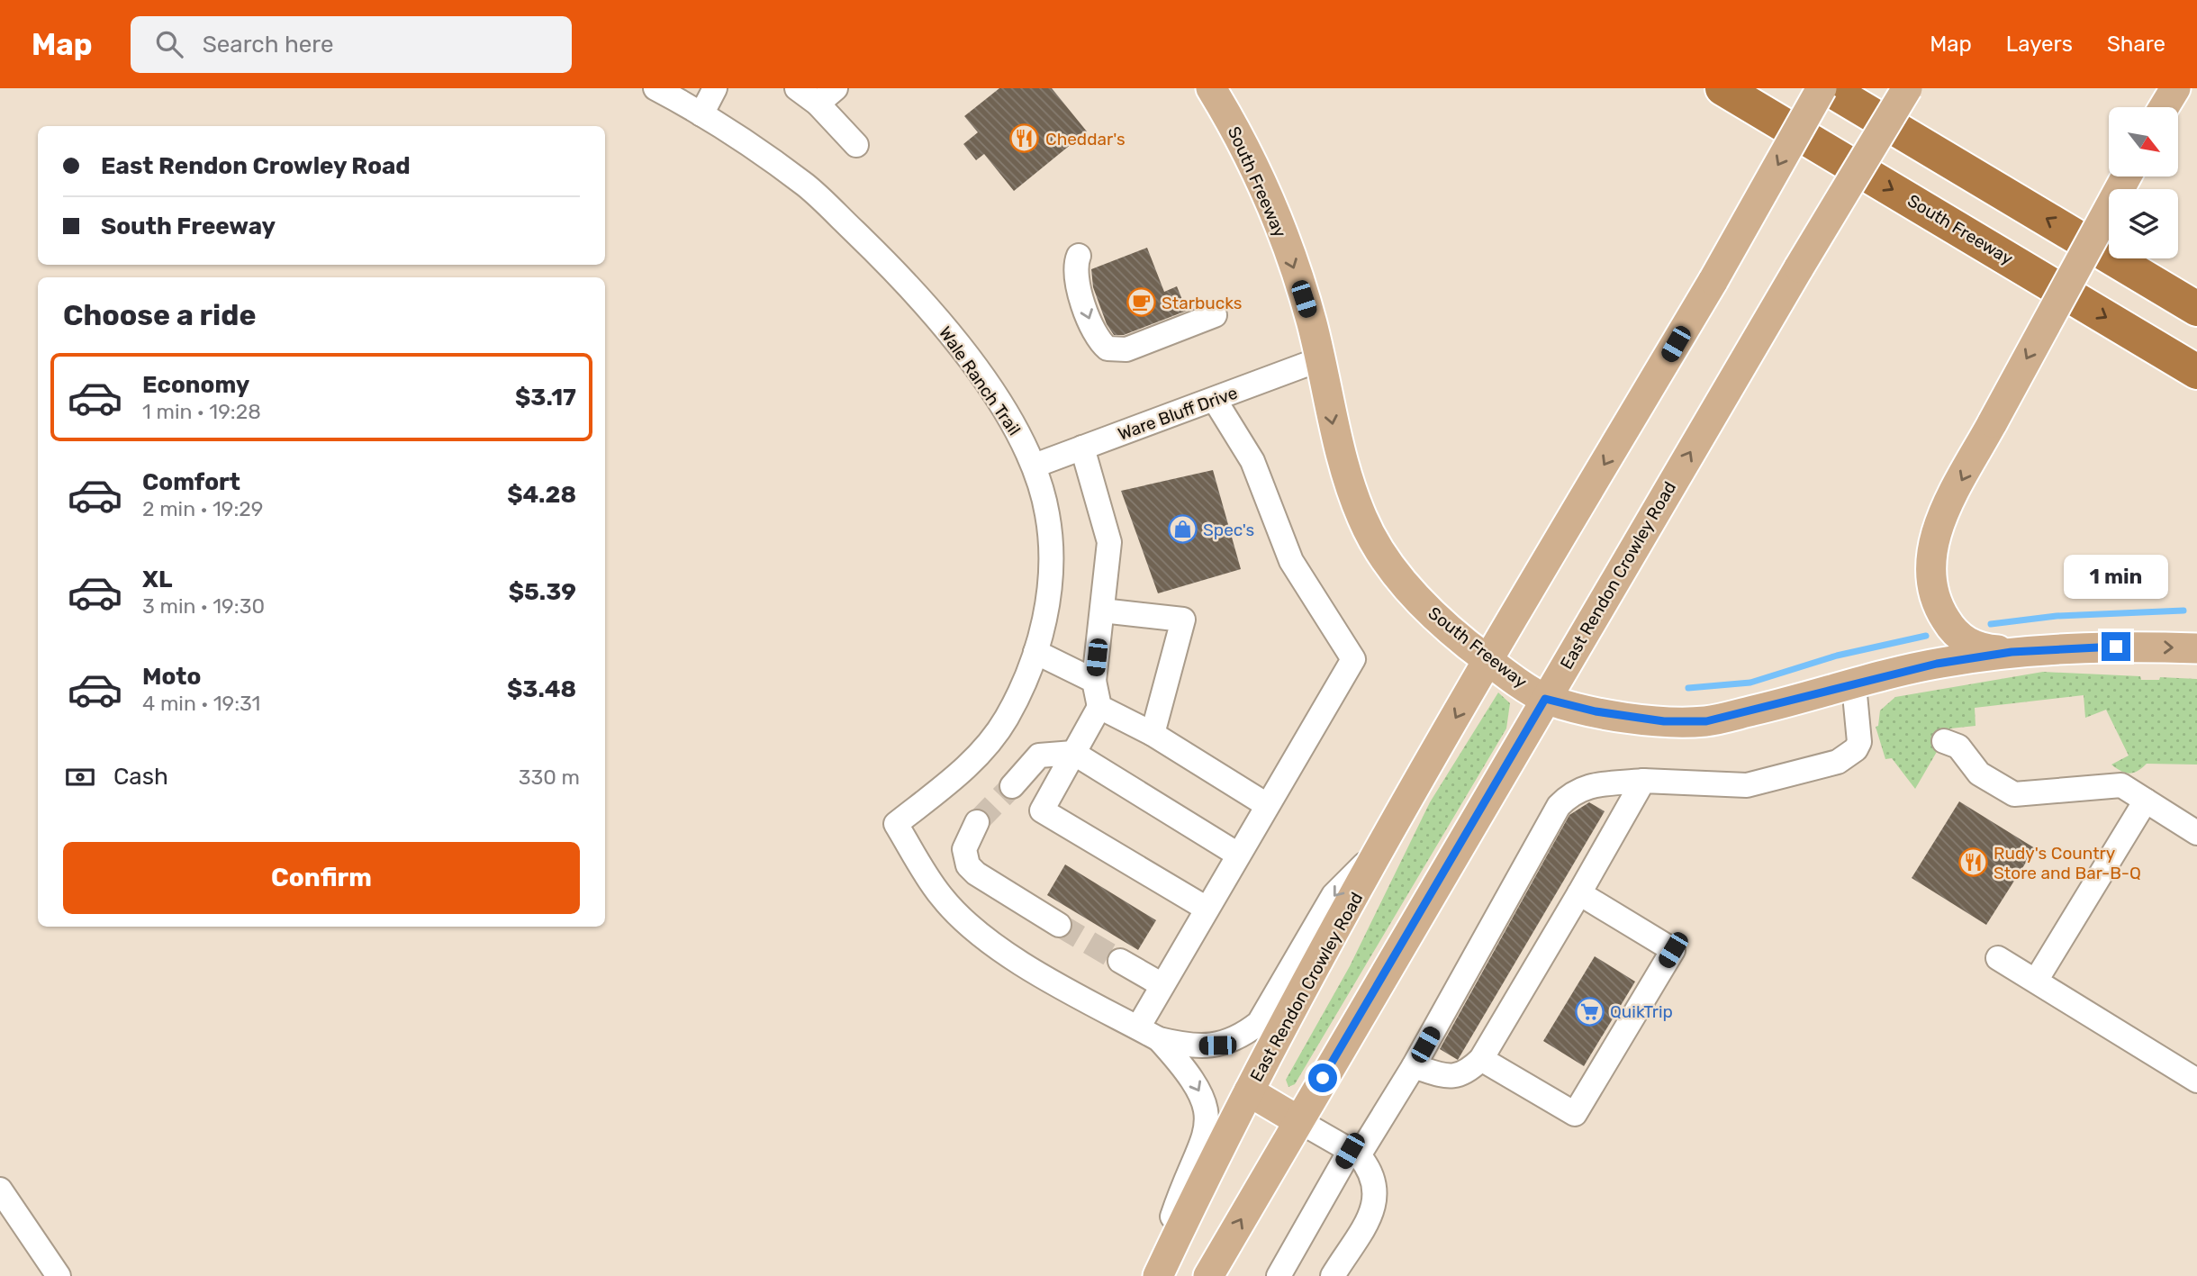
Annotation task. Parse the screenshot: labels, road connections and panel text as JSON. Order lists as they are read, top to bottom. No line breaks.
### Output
{"streets":{"highway":["South Freeway"],"main road":["East Rendon Crowley Road"],"street":["Wale Ranch Trail","Ware Bluff Drive"]},"crossings":[["South Freeway","Ware Bluff Drive"],["South Freeway","East Rendon Crowley Road"],["Wale Ranch Trail","Ware Bluff Drive"]],"one_way":["South Freeway"],"places":{"restaurant":["Cheddar's","Rudy's Country Store and Bar-B-Q"],"cafe":["Starbucks"],"shop":["Spec's"],"supermarket":["QuikTrip"]},"north":"bottom right","page":{"header":"Map","search":"Search here","nav":["Map","Layers","Share"],"banner":["East Rendon Crowley Road","South Freeway"],"heading":"Choose a ride","list":[{"name":"Economy","note":"1 min · 19:28","value":"$3.17"},{"name":"Comfort","note":"2 min · 19:29","value":"$4.28"},{"name":"XL","note":"3 min · 19:30","value":"$5.39"},{"name":"Moto","note":"4 min · 19:31","value":"$3.48"}],"bubble":"1 min","pay":["Cash","330 m"],"buttons":"Confirm"}}
